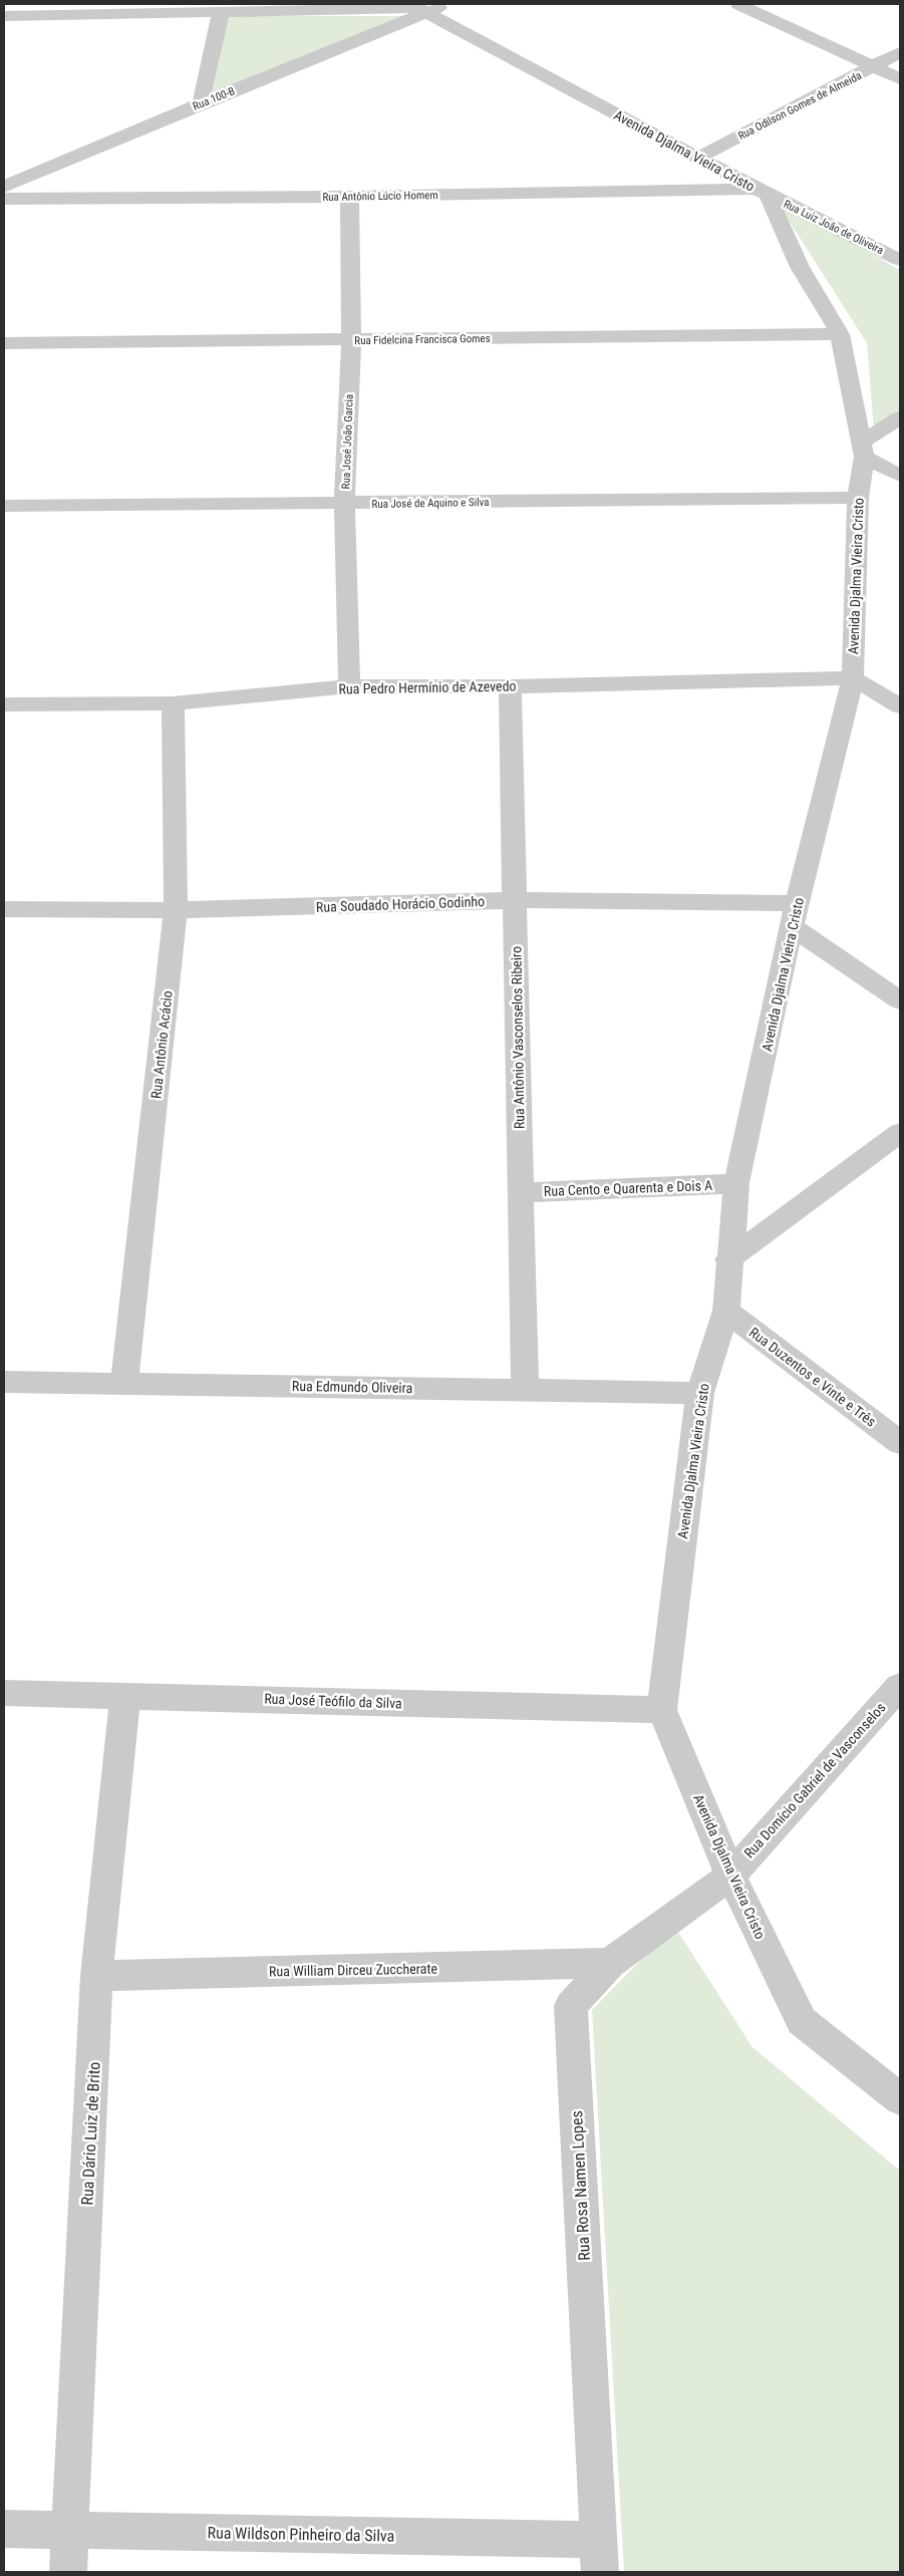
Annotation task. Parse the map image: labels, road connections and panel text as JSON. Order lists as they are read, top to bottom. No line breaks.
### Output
{"streets":{"street":["Rua 100-B","Rua Odilson Gomes de Almeida","Avenida Djalma Vieira Cristo","Rua Antônio Lúcio Homem","Rua Luiz João de Oliveira","Rua Fidelcina Francisca Gomes","Rua José João Garcia","Rua José de Aquino e Silva","Rua Pedro Hermínio de Azevedo","Rua Soudado Horácio Godinho","Rua Antônio Vasconselos Ribeiro","Rua Antônio Acácio","Rua Cento e Quarenta e Dois A","Rua Duzentos e Vinte e Três","Rua Edmundo Oliveira","Rua José Teófilo da Silva","Rua Domício Gabriel de Vasconselos","Rua William Dirceu Zuccherate","Rua Dário Luiz de Brito","Rua Rosa Namen Lopes","Rua Wildson Pinheiro da Silva"]},"crossings":[["Rua 100-B","Avenida Djalma Vieira Cristo"],["Rua Odilson Gomes de Almeida","Avenida Djalma Vieira Cristo"],["Avenida Djalma Vieira Cristo","Rua Antônio Lúcio Homem"],["Avenida Djalma Vieira Cristo","Rua Luiz João de Oliveira"],["Avenida Djalma Vieira Cristo","Rua Fidelcina Francisca Gomes"],["Avenida Djalma Vieira Cristo","Rua José de Aquino e Silva"],["Avenida Djalma Vieira Cristo","Rua Pedro Hermínio de Azevedo"],["Avenida Djalma Vieira Cristo","Rua Soudado Horácio Godinho"],["Avenida Djalma Vieira Cristo","Rua Cento e Quarenta e Dois A"],["Avenida Djalma Vieira Cristo","Rua Duzentos e Vinte e Três"],["Avenida Djalma Vieira Cristo","Rua Edmundo Oliveira"],["Avenida Djalma Vieira Cristo","Rua José Teófilo da Silva"],["Avenida Djalma Vieira Cristo","Rua Domício Gabriel de Vasconselos"],["Avenida Djalma Vieira Cristo","Rua Rosa Namen Lopes"],["Rua Antônio Lúcio Homem","Rua Luiz João de Oliveira"],["Rua Antônio Lúcio Homem","Rua José João Garcia"],["Rua Fidelcina Francisca Gomes","Rua José João Garcia"],["Rua José João Garcia","Rua José de Aquino e Silva"],["Rua José João Garcia","Rua Pedro Hermínio de Azevedo"],["Rua Pedro Hermínio de Azevedo","Rua Antônio Vasconselos Ribeiro"],["Rua Pedro Hermínio de Azevedo","Rua Antônio Acácio"],["Rua Soudado Horácio Godinho","Rua Antônio Vasconselos Ribeiro"],["Rua Soudado Horácio Godinho","Rua Antônio Acácio"],["Rua Antônio Vasconselos Ribeiro","Rua Cento e Quarenta e Dois A"],["Rua Antônio Vasconselos Ribeiro","Rua Edmundo Oliveira"],["Rua Antônio Acácio","Rua Edmundo Oliveira"],["Rua José Teófilo da Silva","Rua Dário Luiz de Brito"],["Rua Domício Gabriel de Vasconselos","Rua Rosa Namen Lopes"],["Rua William Dirceu Zuccherate","Rua Dário Luiz de Brito"],["Rua William Dirceu Zuccherate","Rua Rosa Namen Lopes"],["Rua Dário Luiz de Brito","Rua Wildson Pinheiro da Silva"],["Rua Rosa Namen Lopes","Rua Wildson Pinheiro da Silva"]]}
